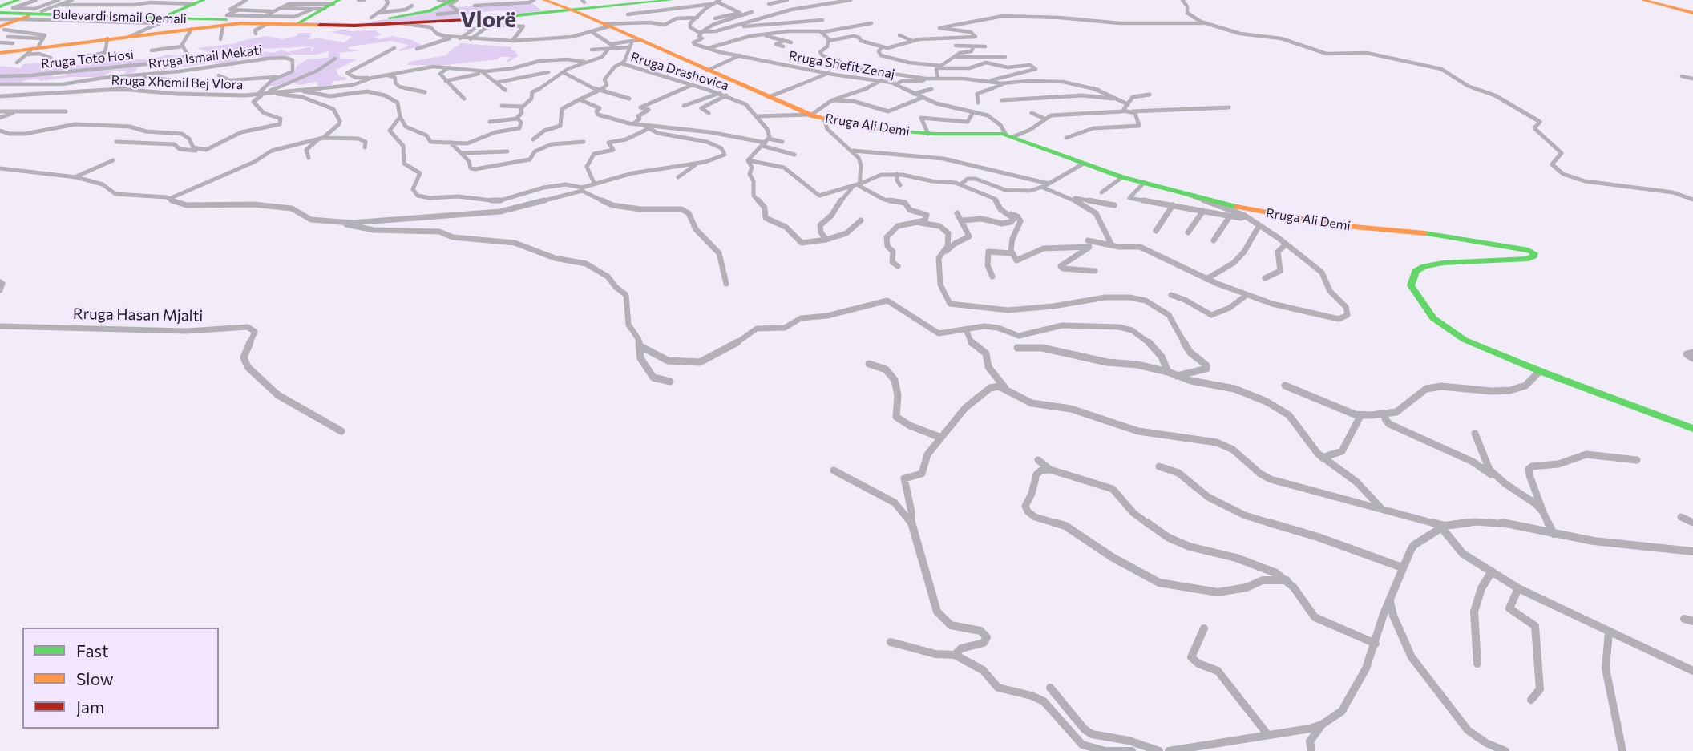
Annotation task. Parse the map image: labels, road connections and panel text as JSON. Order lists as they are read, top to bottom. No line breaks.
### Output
{"streets":{"main road":["Bulevardi Ismail Qemali","Rruga Ali Demi"],"street":["Rruga Ismail Mekati","Rruga Toto Hosi","Rruga Shefit Zenaj","Rruga Drashovica","Rruga Xhemil Bej Vlora","Rruga Hasan Mjalti"]},"crossings":[["Rruga Ismail Mekati","Rruga Xhemil Bej Vlora"],["Rruga Shefit Zenaj","Rruga Ali Demi"],["Rruga Drashovica","Rruga Ali Demi"]],"districts":["Vlorë"],"legend":["Fast","Slow","Jam"]}
